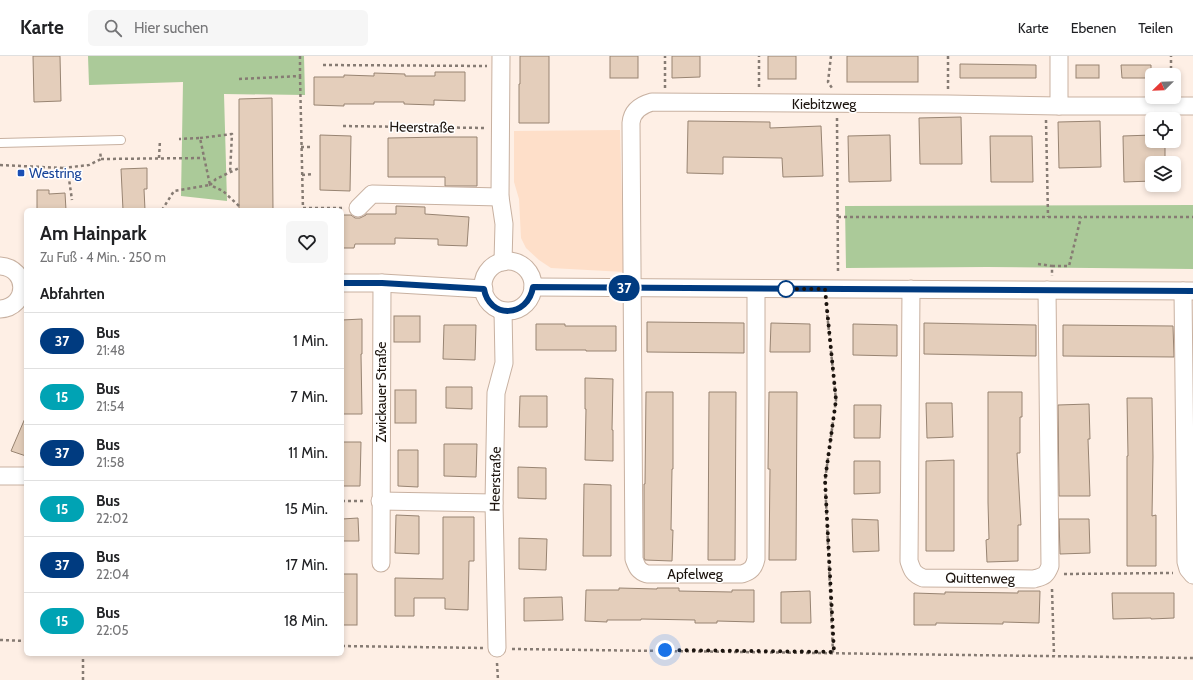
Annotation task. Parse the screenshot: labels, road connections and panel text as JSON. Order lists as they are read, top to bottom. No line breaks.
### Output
{"streets":{"street":["Kiebitzweg","Heerstraße","Zwickauer Straße","Apfelweg","Quittenweg"]},"crossings":[["Kiebitzweg","Apfelweg"]],"places":{"transit":["Westring"]},"lines":["bus line 37"],"north":"bottom left","page":{"header":"Karte","search":"Hier suchen","nav":["Karte","Ebenen","Teilen"],"on_map":"37","heading":[["Am Hainpark","Zu Fuß · 4 Min. · 250 m"],"Abfahrten"],"list":[{"mark":"37","name":"Bus","note":"21:48","value":"1 Min."},{"mark":"15","name":"Bus","note":"21:54","value":"7 Min."},{"mark":"37","name":"Bus","note":"21:58","value":"11 Min."},{"mark":"15","name":"Bus","note":"22:02","value":"15 Min."},{"mark":"37","name":"Bus","note":"22:04","value":"17 Min."},{"mark":"15","name":"Bus","note":"22:05","value":"18 Min."}]}}
